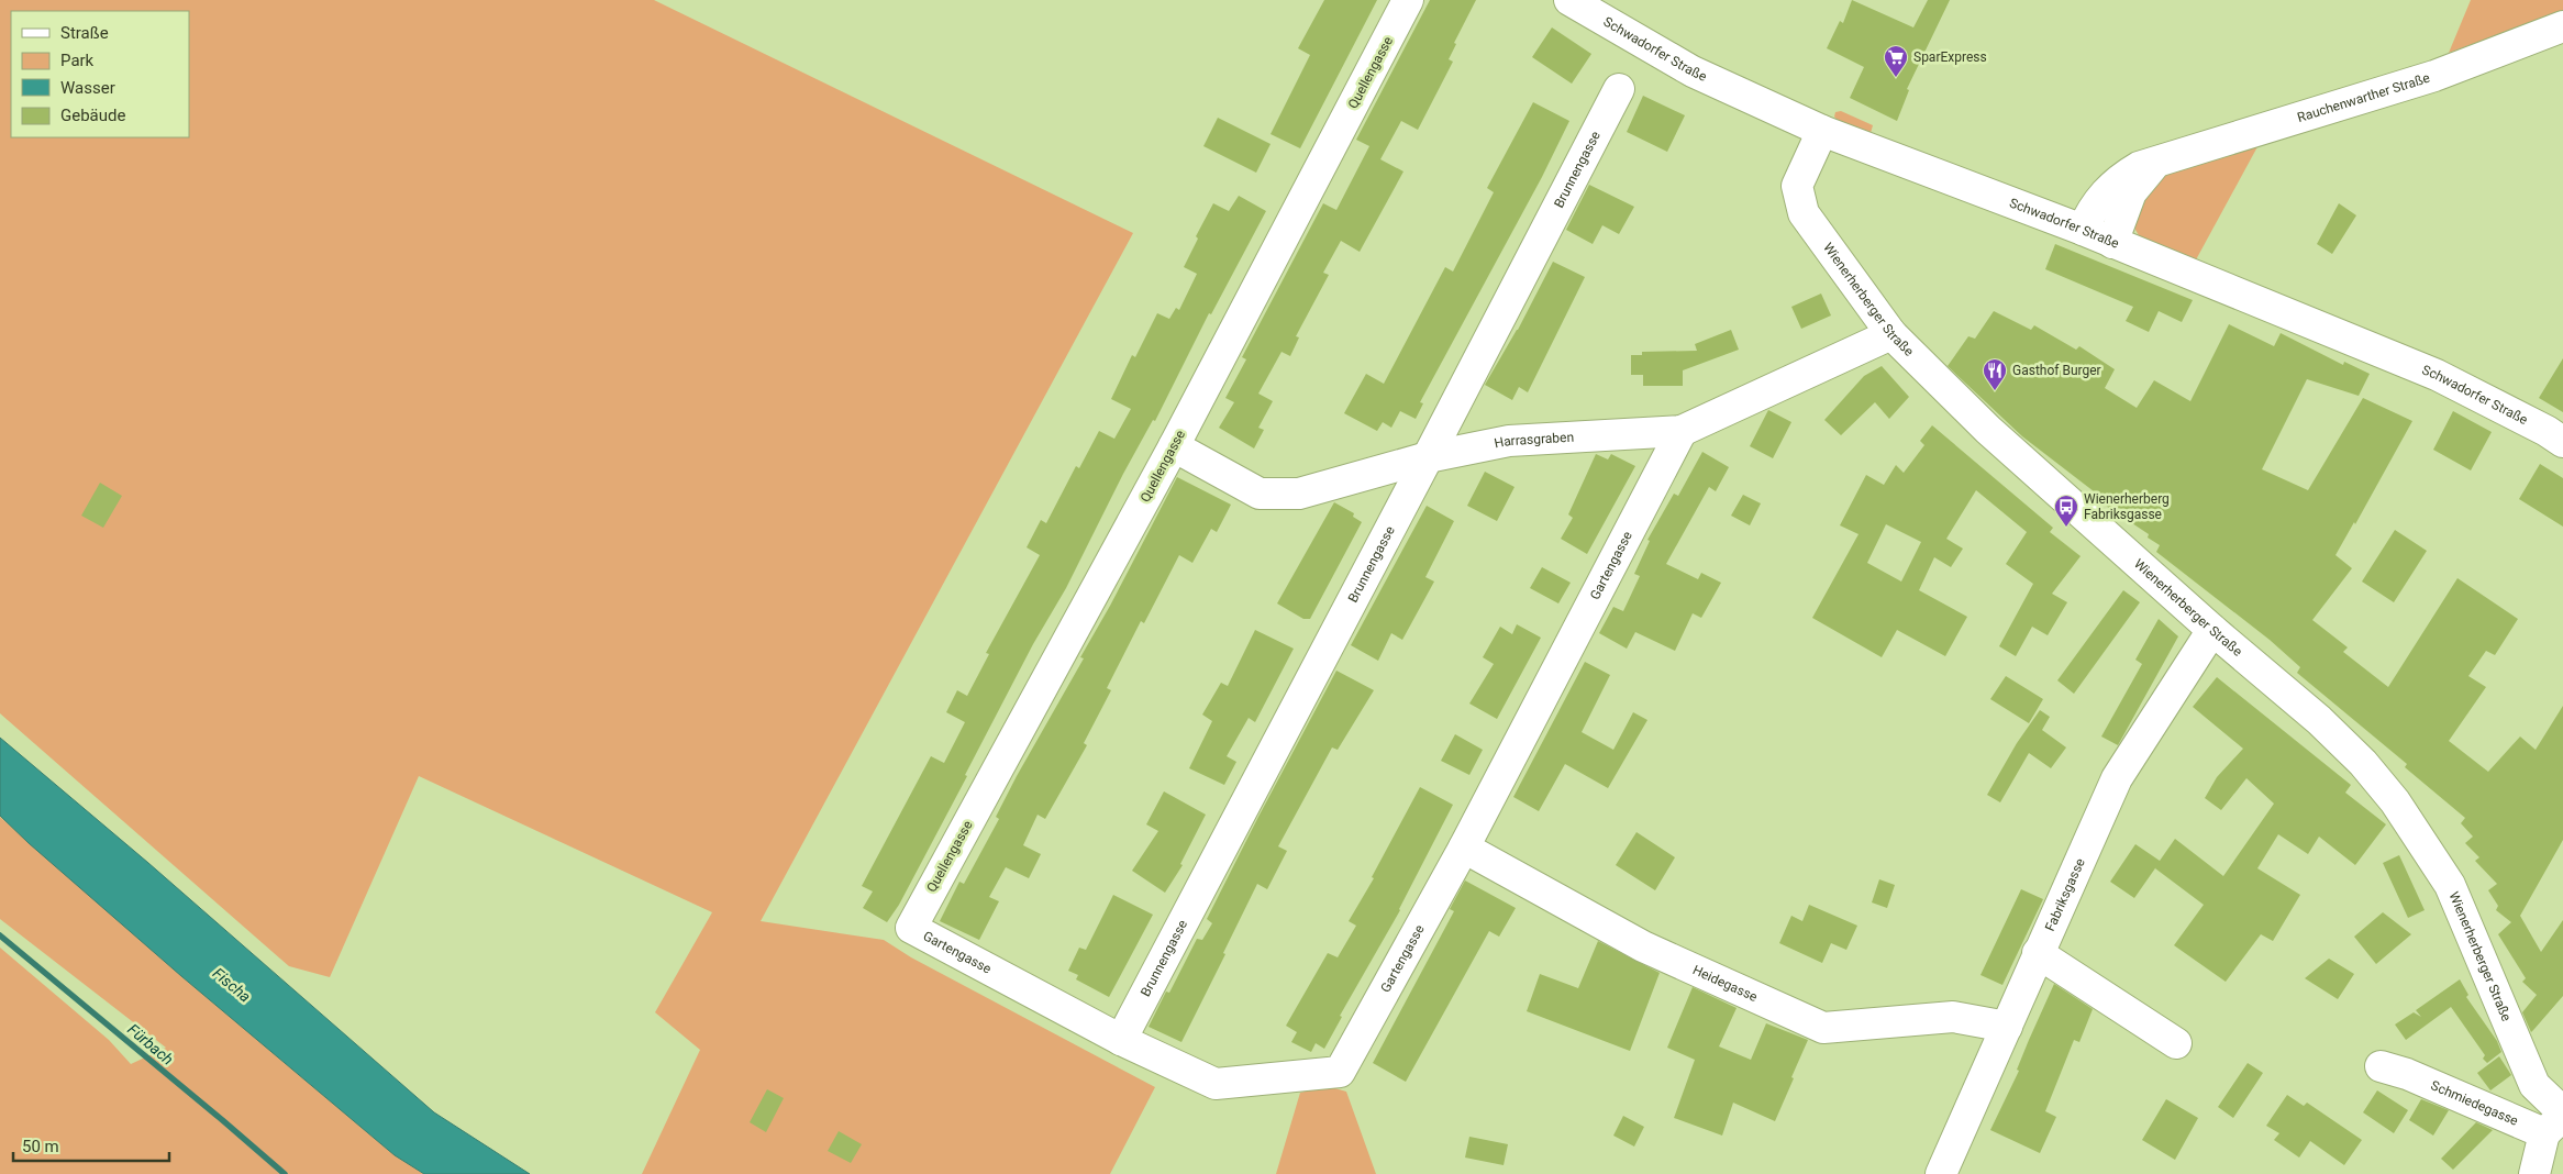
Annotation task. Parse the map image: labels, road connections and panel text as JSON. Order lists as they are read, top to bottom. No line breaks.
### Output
{"streets":{"street":["Schwadorfer Straße","Quellengasse","Rauchenwarther Straße","Brunnengasse","Wienerherberger Straße","Harrasgraben","Gartengasse","Fabriksgasse","Heidegasse","Schmiedegasse"]},"crossings":[["Schwadorfer Straße","Rauchenwarther Straße"],["Schwadorfer Straße","Wienerherberger Straße"],["Quellengasse","Harrasgraben"],["Quellengasse","Gartengasse"],["Brunnengasse","Harrasgraben"],["Brunnengasse","Gartengasse"],["Wienerherberger Straße","Harrasgraben"],["Wienerherberger Straße","Fabriksgasse"],["Wienerherberger Straße","Schmiedegasse"],["Harrasgraben","Gartengasse"],["Gartengasse","Heidegasse"],["Fabriksgasse","Heidegasse"]],"water":["Fischa","Fürbach"],"places":{"supermarket":["SparExpress"],"restaurant":["Gasthof Burger"],"bus stop":["Wienerherberg Fabriksgasse"]},"legend":["Straße","Park","Wasser","Gebäude"],"scale_bar":"50 m"}
